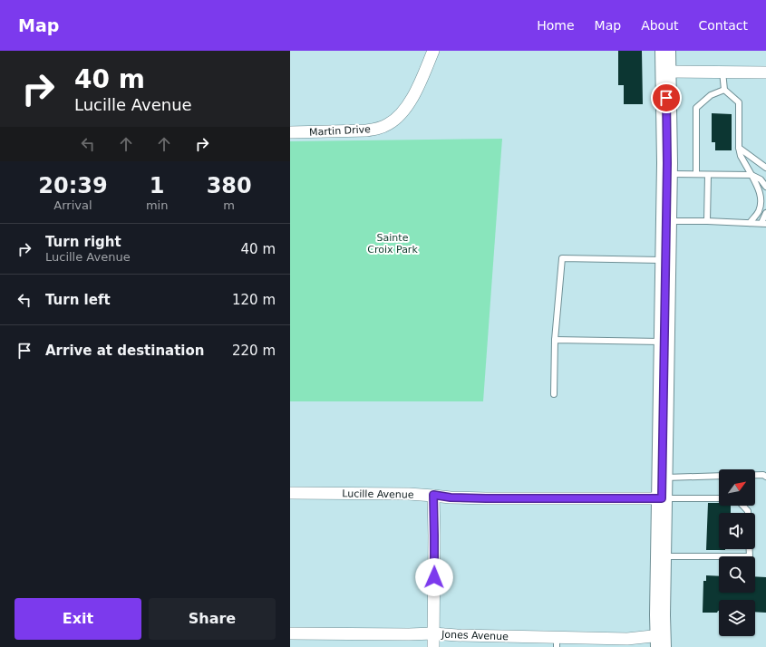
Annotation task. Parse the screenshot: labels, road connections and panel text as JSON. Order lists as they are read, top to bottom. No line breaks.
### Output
{"streets":{"street":["Martin Drive","Lucille Avenue","Jones Avenue"]},"parks":["Sainte Croix Park"],"north":"top right","page":{"header":"Map","nav":["Home","Map","About","Contact"],"turn":["40 m","Lucille Avenue"],"eta":["20:39","Arrival","1","min","380","m"],"list":[{"name":"Turn right","note":"Lucille Avenue","value":"40 m"},{"name":"Turn left","value":"120 m"},{"name":"Arrive at destination","value":"220 m"}],"buttons":["Exit","Share"]}}
